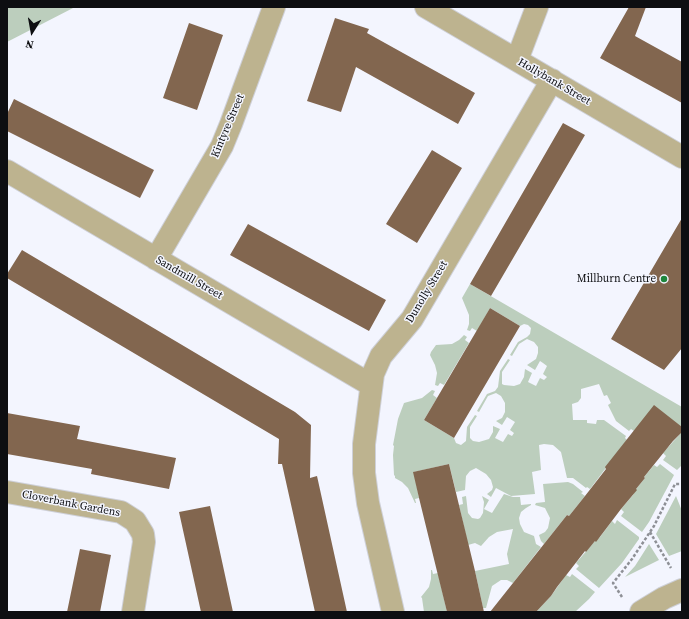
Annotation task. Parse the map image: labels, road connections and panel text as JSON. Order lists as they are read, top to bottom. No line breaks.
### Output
{"streets":{"street":["Hollybank Street","Kintyre Street","Sandmill Street","Dunolly Street","Cloverbank Gardens"]},"crossings":[["Hollybank Street","Dunolly Street"],["Kintyre Street","Sandmill Street"],["Sandmill Street","Dunolly Street"]],"places":["Millburn Centre"],"north":"bottom"}
